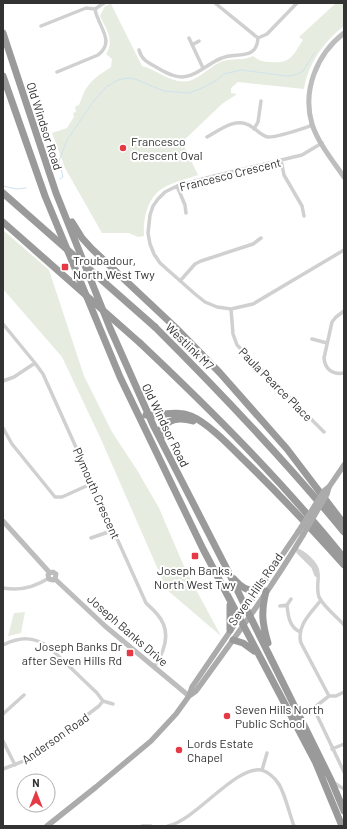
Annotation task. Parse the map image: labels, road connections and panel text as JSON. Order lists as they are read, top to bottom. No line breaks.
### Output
{"streets":{"highway":["Old Windsor Road","Westlink M7"],"main road":["Seven Hills Road"],"street":["Francesco Crescent","Paula Pearce Place","Plymouth Crescent","Joseph Banks Drive","Anderson Road"]},"crossings":[["Old Windsor Road","Seven Hills Road"],["Francesco Crescent","Paula Pearce Place"],["Plymouth Crescent","Joseph Banks Drive"],["Seven Hills Road","Joseph Banks Drive"]],"places":{"other":["Francesco Crescent Oval","Seven Hills North Public School","Lords Estate Chapel"],"transit":["Troubadour, North West Twy","Joseph Banks, North West Twy","Joseph Banks Dr after Seven Hills Rd"]},"north":"top"}
